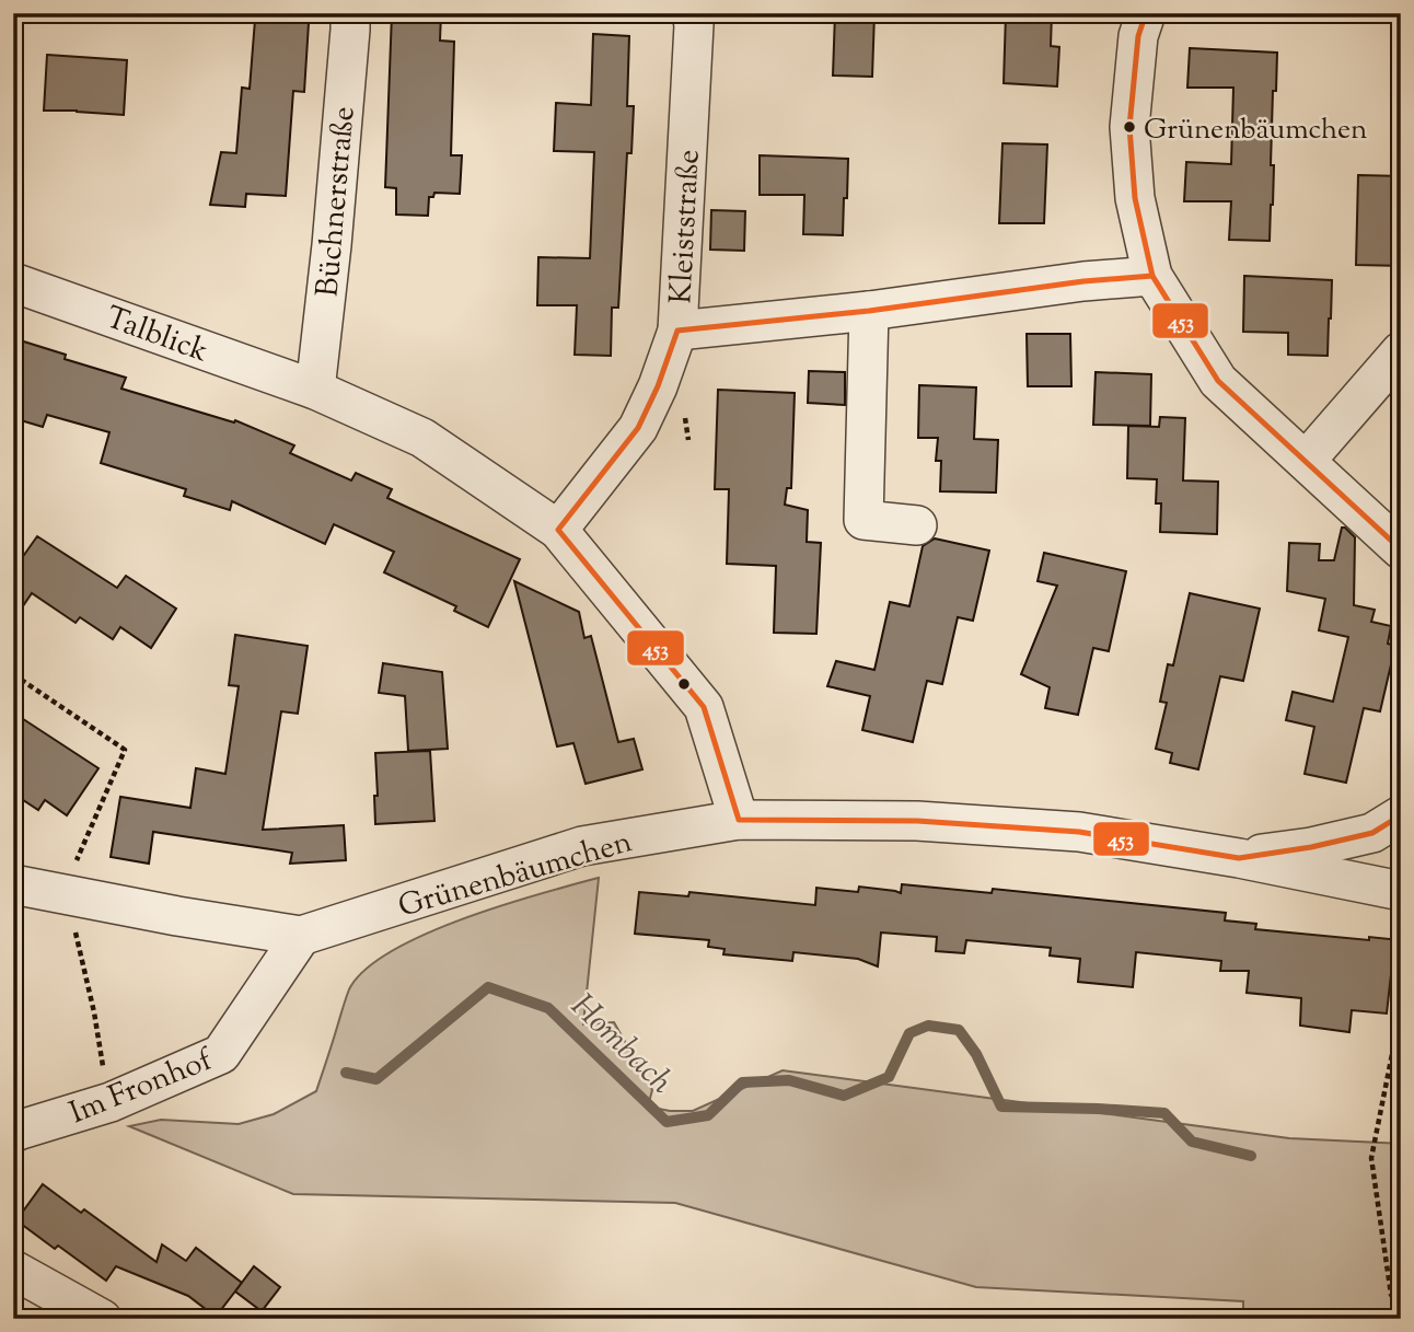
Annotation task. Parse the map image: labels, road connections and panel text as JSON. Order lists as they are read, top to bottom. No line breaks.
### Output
{"streets":{"street":["Büchnerstraße","Kleiststraße","Talblick","Grünenbäumchen","Im Fronhof"]},"crossings":[["Büchnerstraße","Talblick"],["Kleiststraße","Talblick"],["Talblick","Grünenbäumchen"],["Grünenbäumchen","Im Fronhof"]],"water":["Hombach"],"places":["Grünenbäumchen"],"lines":["transit line 453"]}
